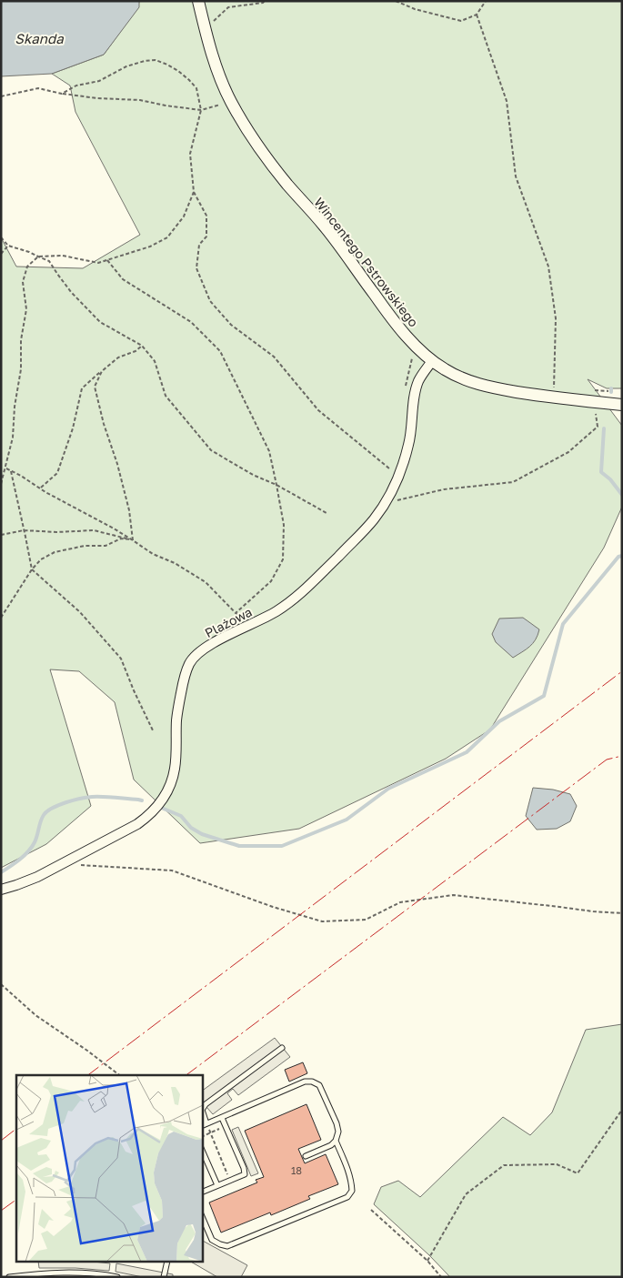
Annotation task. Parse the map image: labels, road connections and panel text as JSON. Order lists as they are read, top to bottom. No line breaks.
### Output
{"streets":{"street":["Wincentego Pstrowskiego","Plażowa"]},"crossings":[["Wincentego Pstrowskiego","Plażowa"]],"water":["Skanda"],"house_numbers":["18"]}
